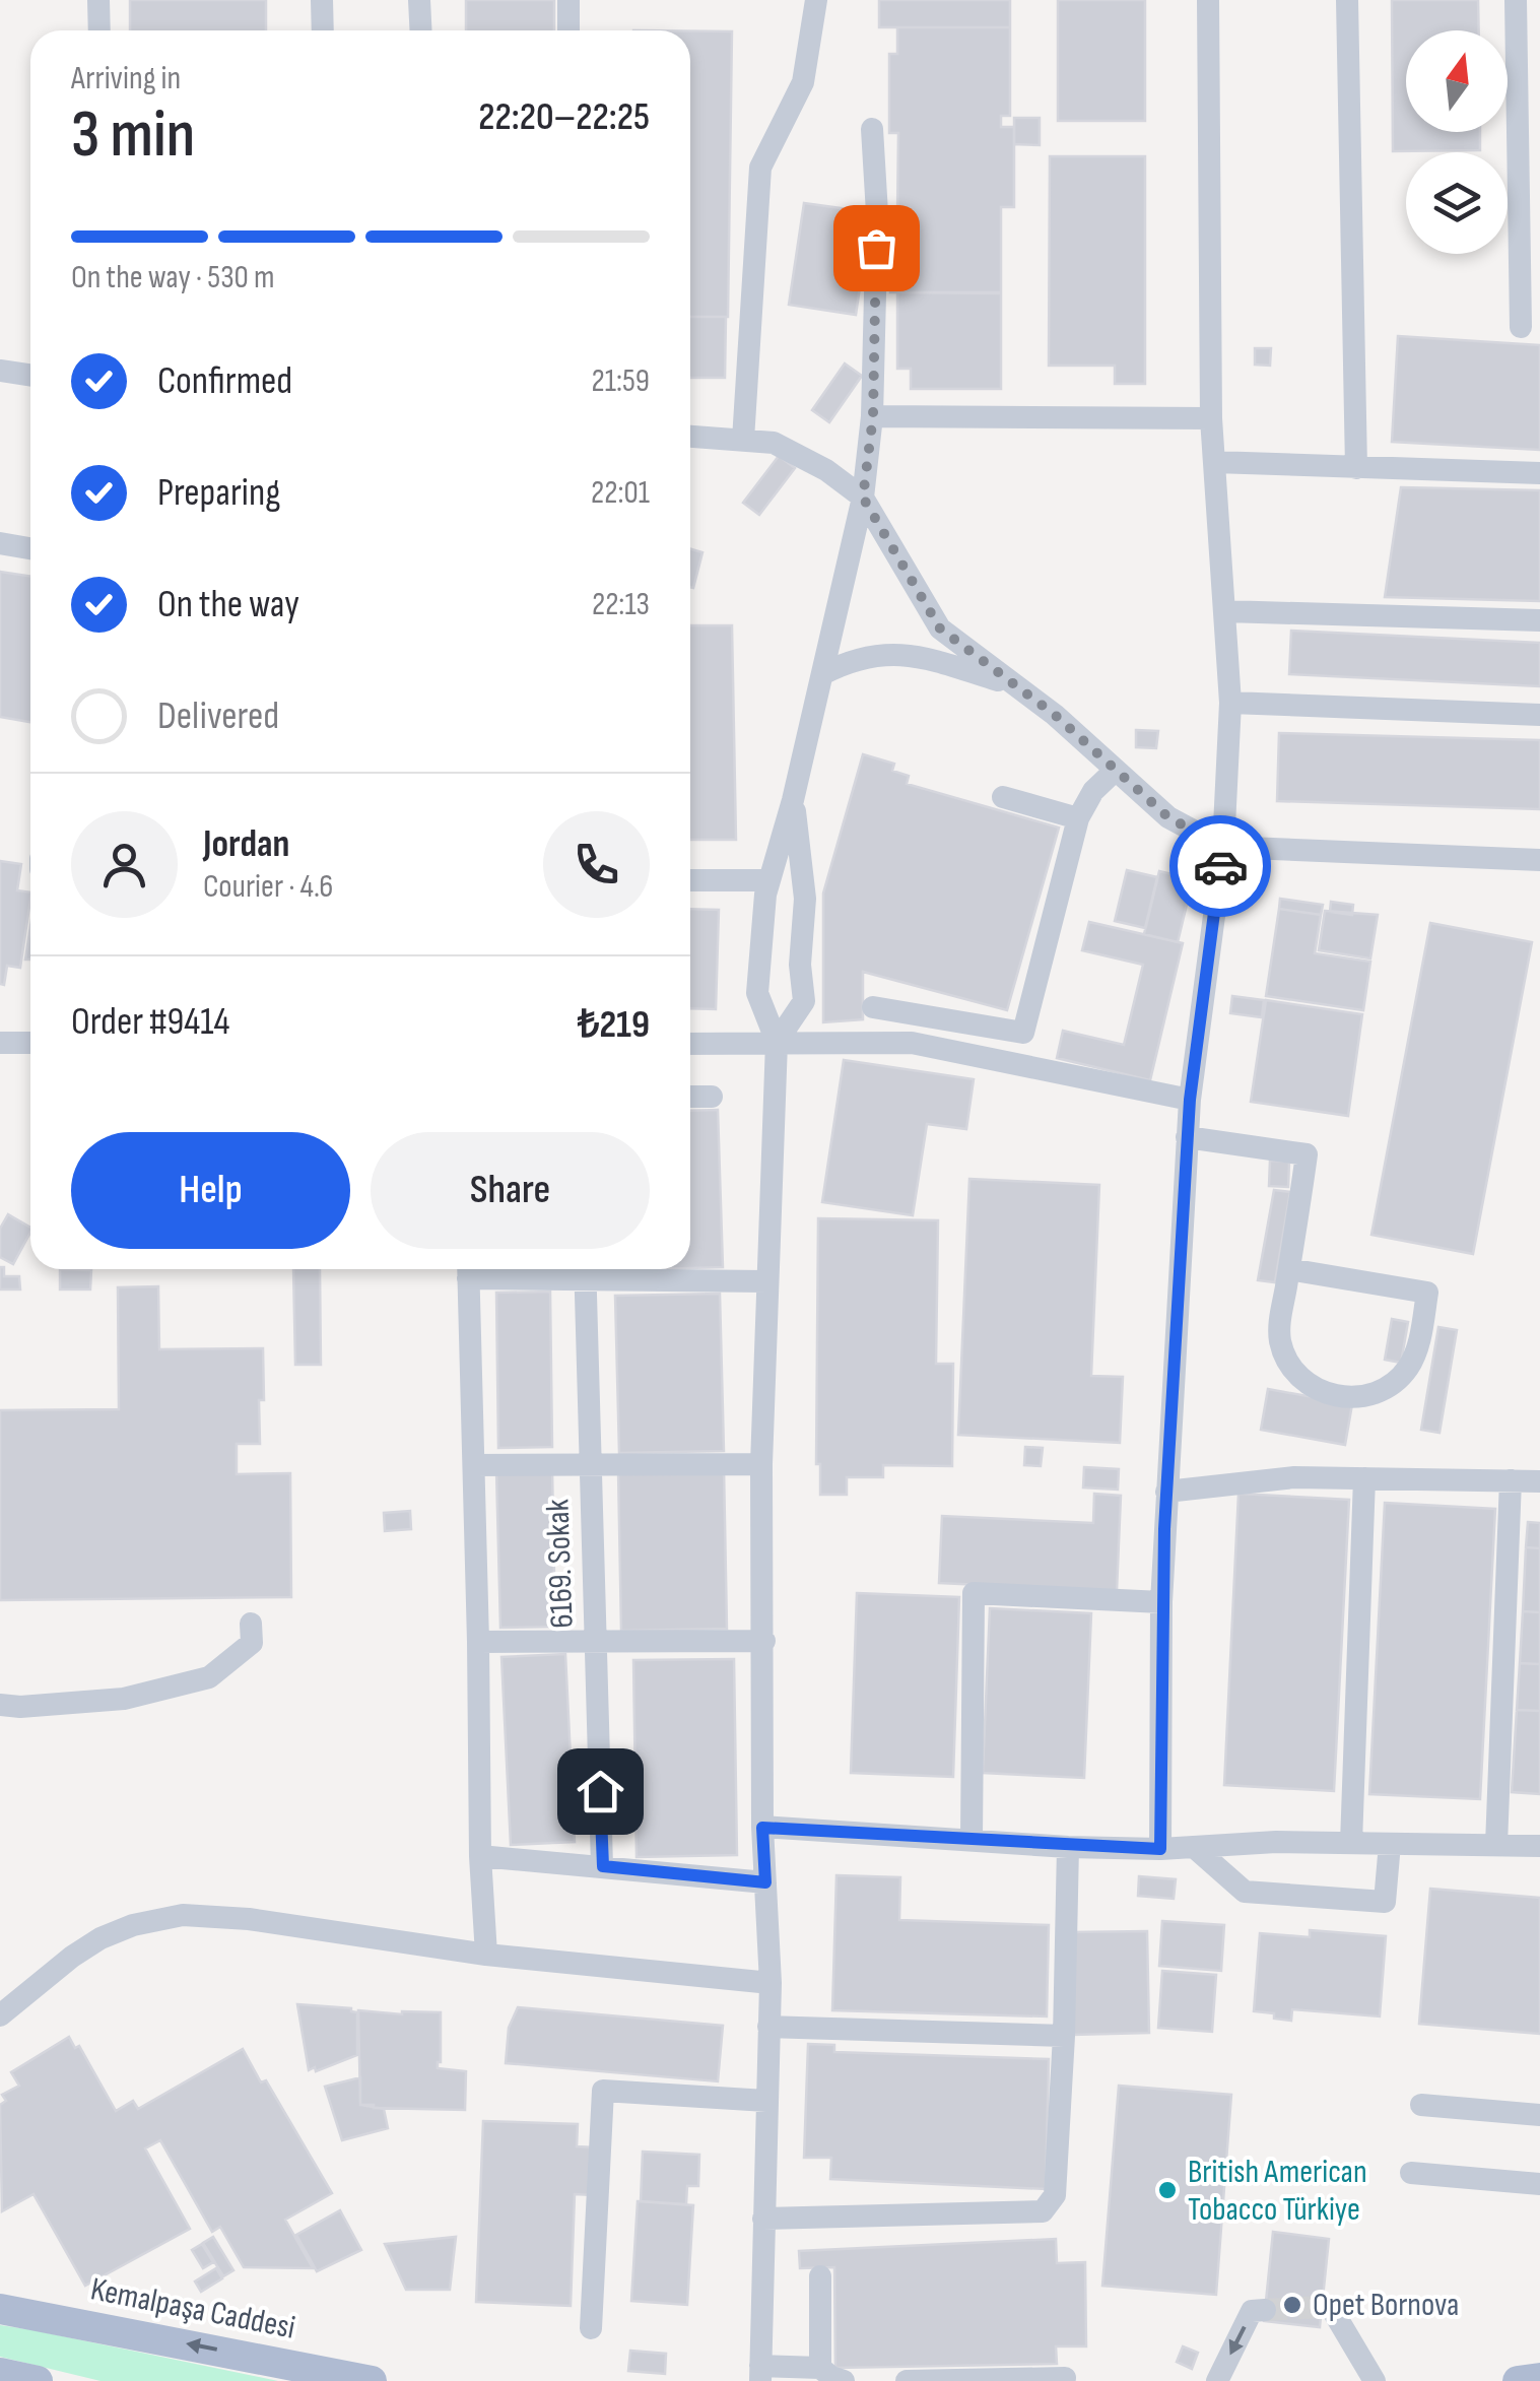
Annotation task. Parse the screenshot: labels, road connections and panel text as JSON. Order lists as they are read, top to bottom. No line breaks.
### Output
{"streets":{"main road":["Kemalpaşa Caddesi"],"street":["6169. Sokak"]},"one_way":["Kemalpaşa Caddesi"],"places":["British American Tobacco Türkiye","Opet Bornova"],"north":"top","page":{"heading":["3 min","Arriving in","22:20–22:25"],"panel":["Jordan","Courier · 4.6","Order #9414","₺219"],"bar":"On the way · 530 m","list":[["Confirmed","21:59"],["Preparing","22:01"],["On the way","22:13"],"Delivered"],"buttons":["Help","Share"]}}
